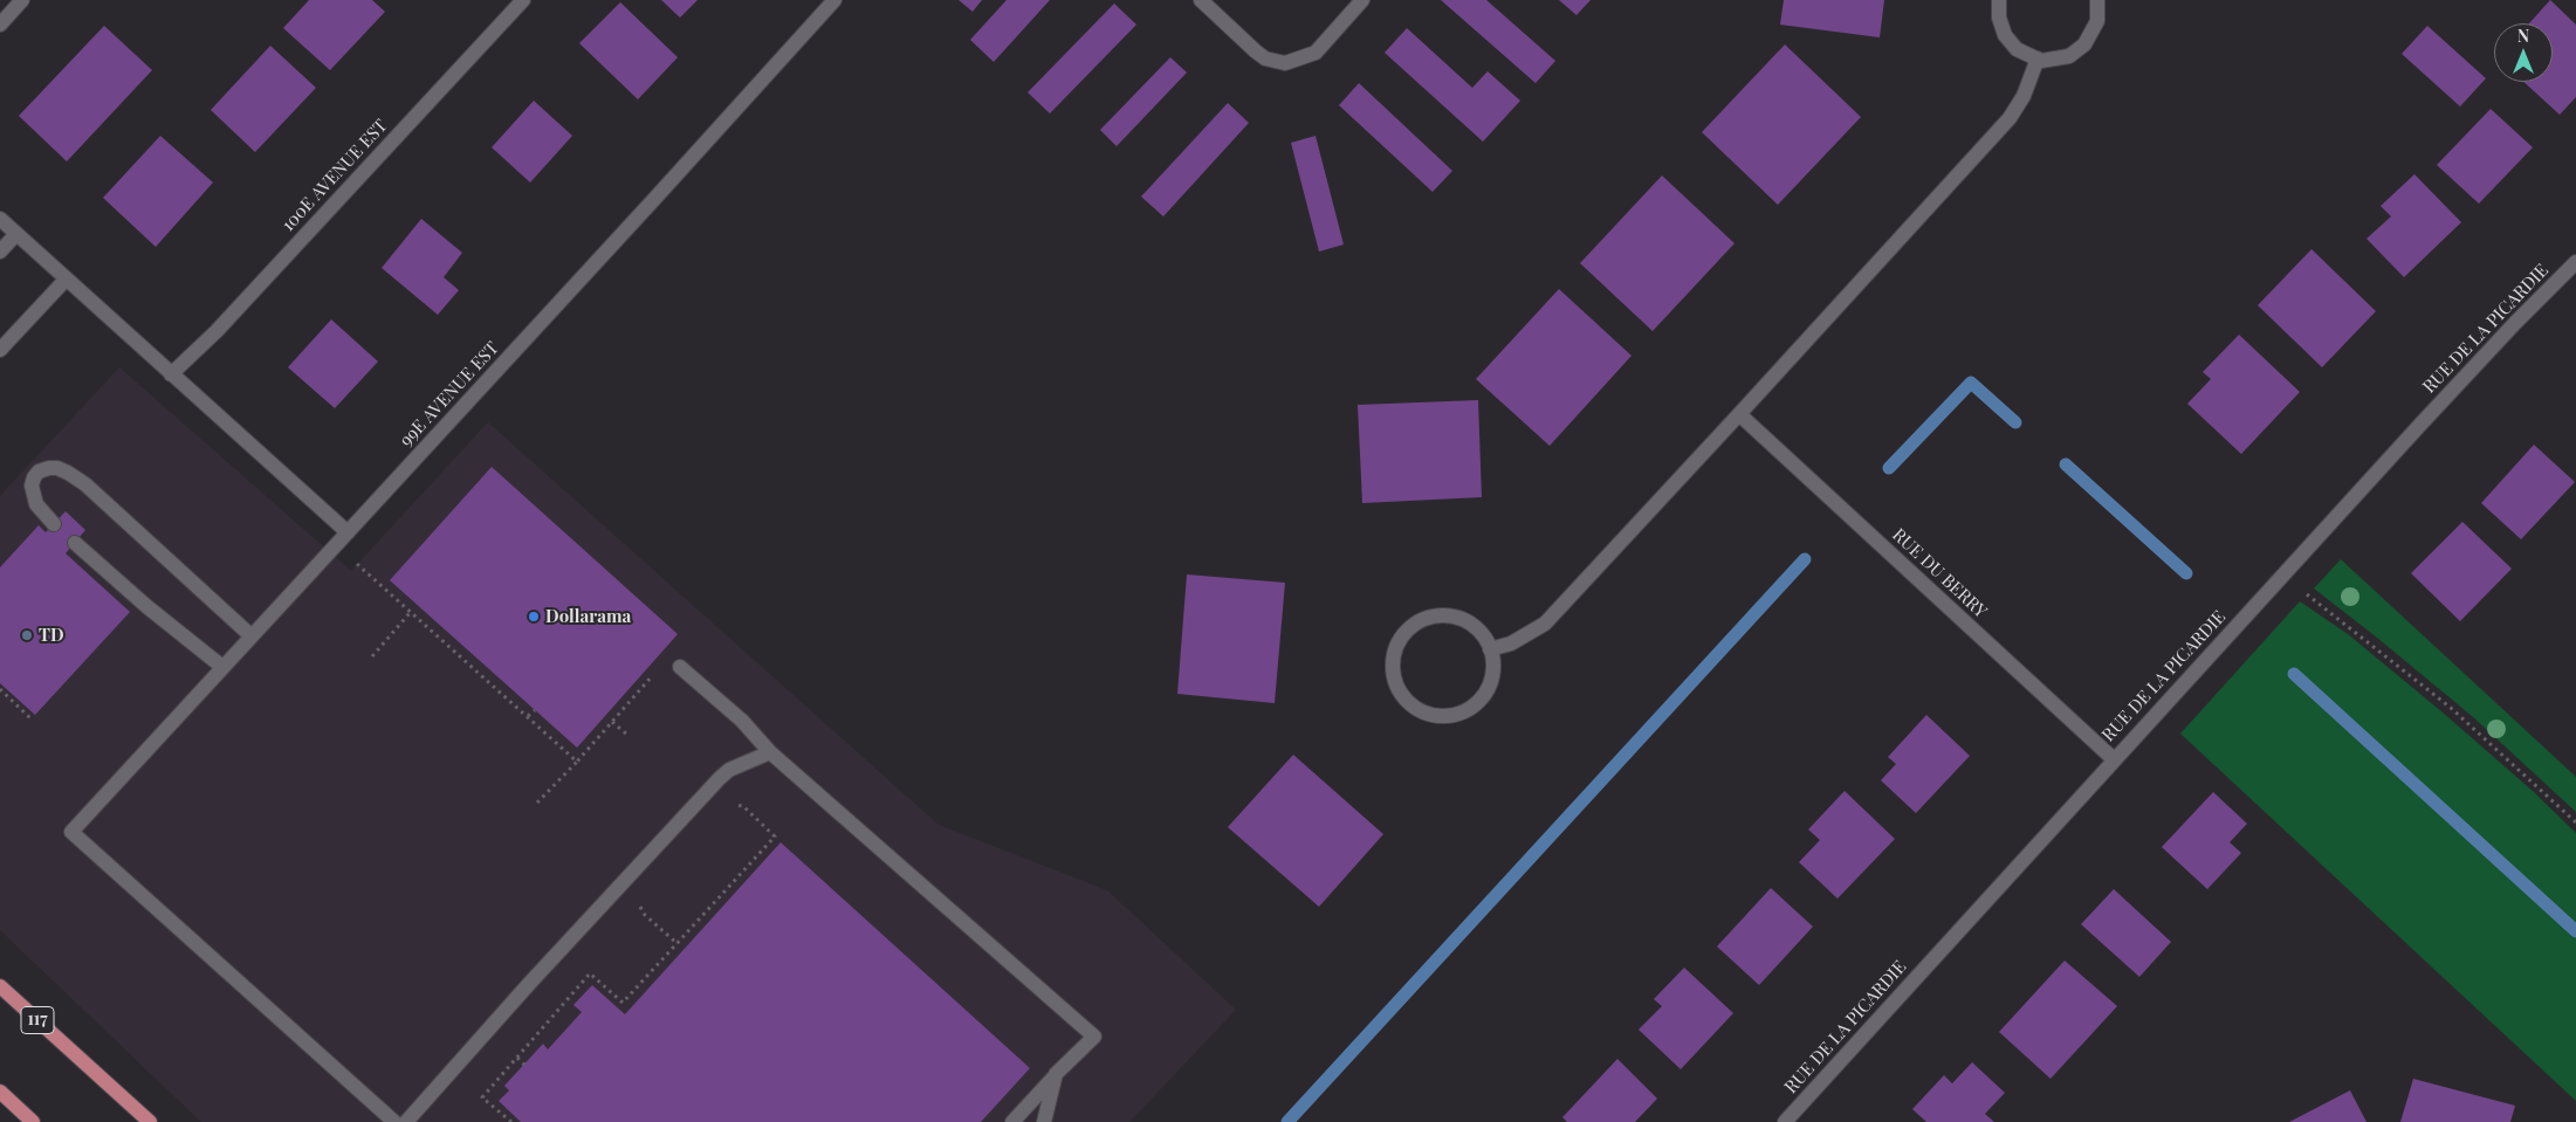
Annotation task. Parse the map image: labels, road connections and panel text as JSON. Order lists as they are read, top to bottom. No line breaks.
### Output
{"streets":{"main road":["117"],"street":["100E AVENUE EST","RUE DE LA PICARDIE","99E AVENUE EST","RUE DU BERRY"]},"crossings":[["RUE DE LA PICARDIE","RUE DU BERRY"]],"places":["Dollarama","TD"],"north":"top"}
